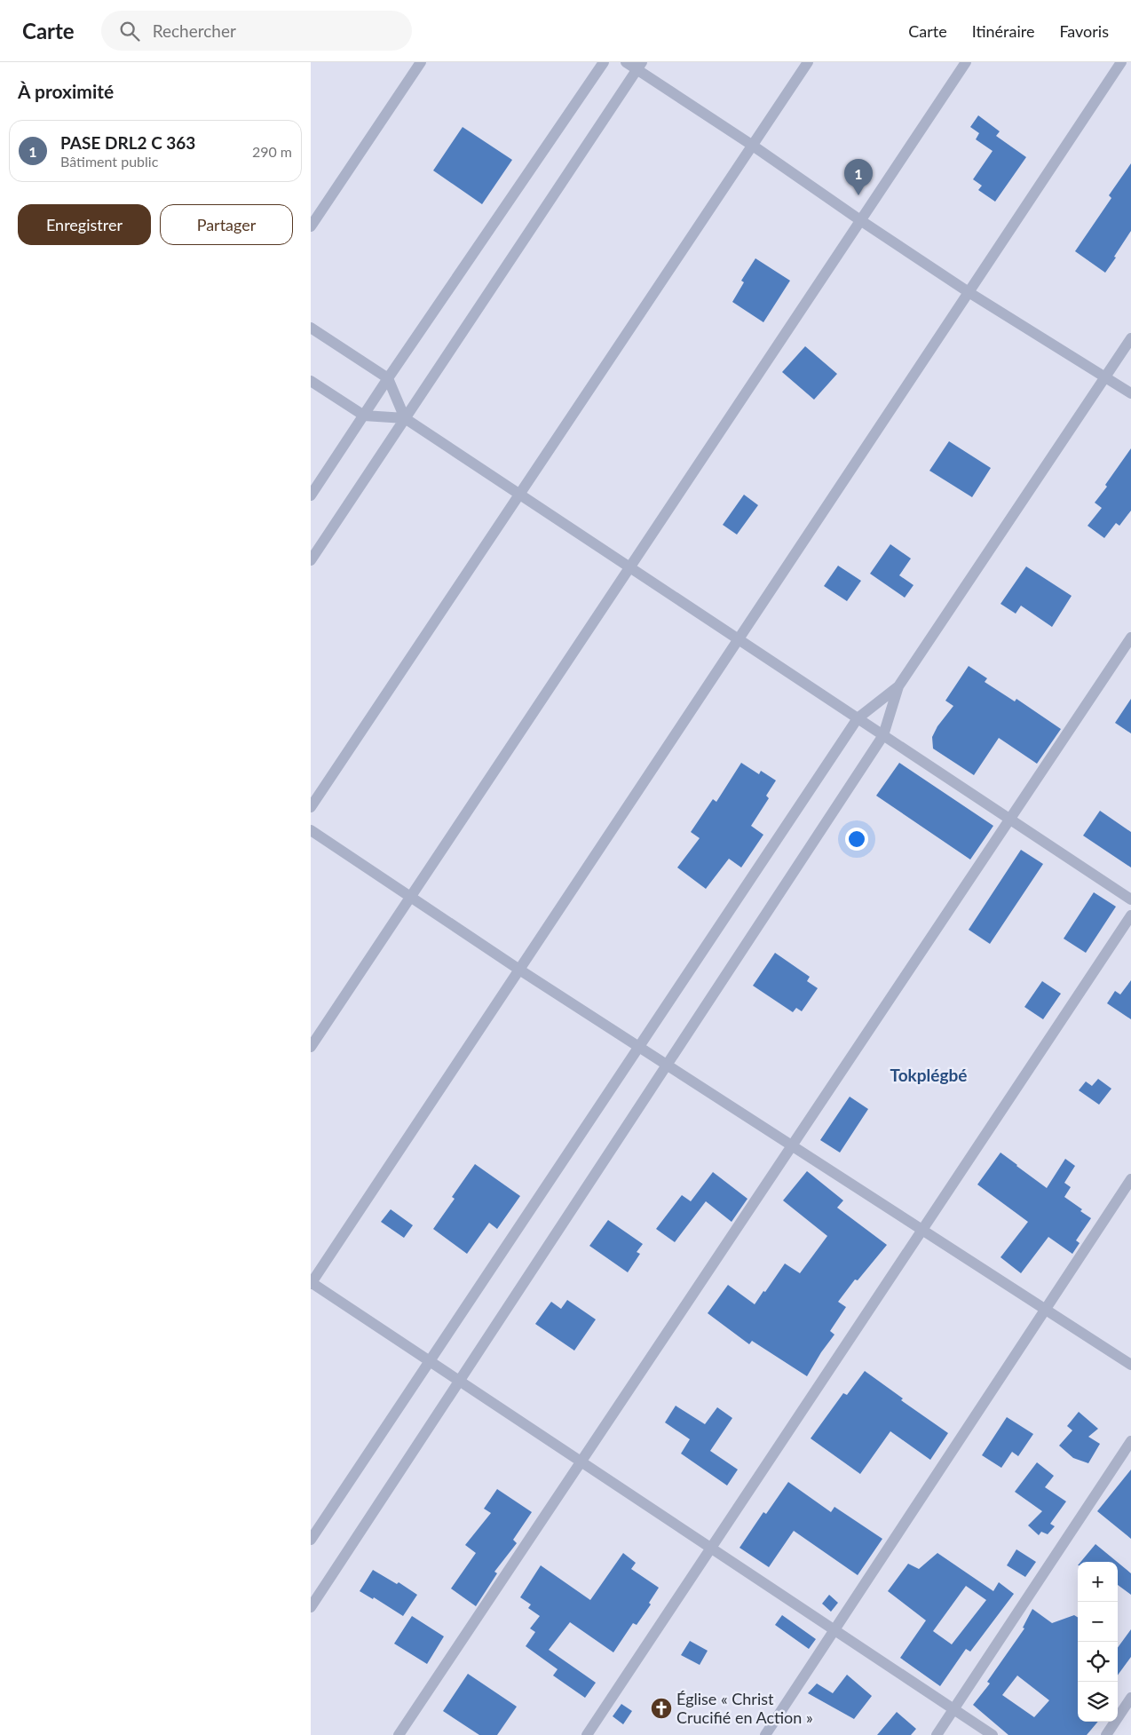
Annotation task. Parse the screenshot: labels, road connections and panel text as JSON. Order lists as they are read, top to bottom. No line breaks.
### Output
{"districts":["Tokplégbé"],"places":{"church":["Église « Christ Crucifié en Action »"]},"page":{"header":"Carte","search":"Rechercher","nav":["Carte","Itinéraire","Favoris"],"heading":"À proximité","list":[{"mark":"1","name":"PASE DRL2 C 363","note":"Bâtiment public","value":"290 m"}],"pins":"1","buttons":["Enregistrer","Partager"],"map_buttons":["+","−"]}}
